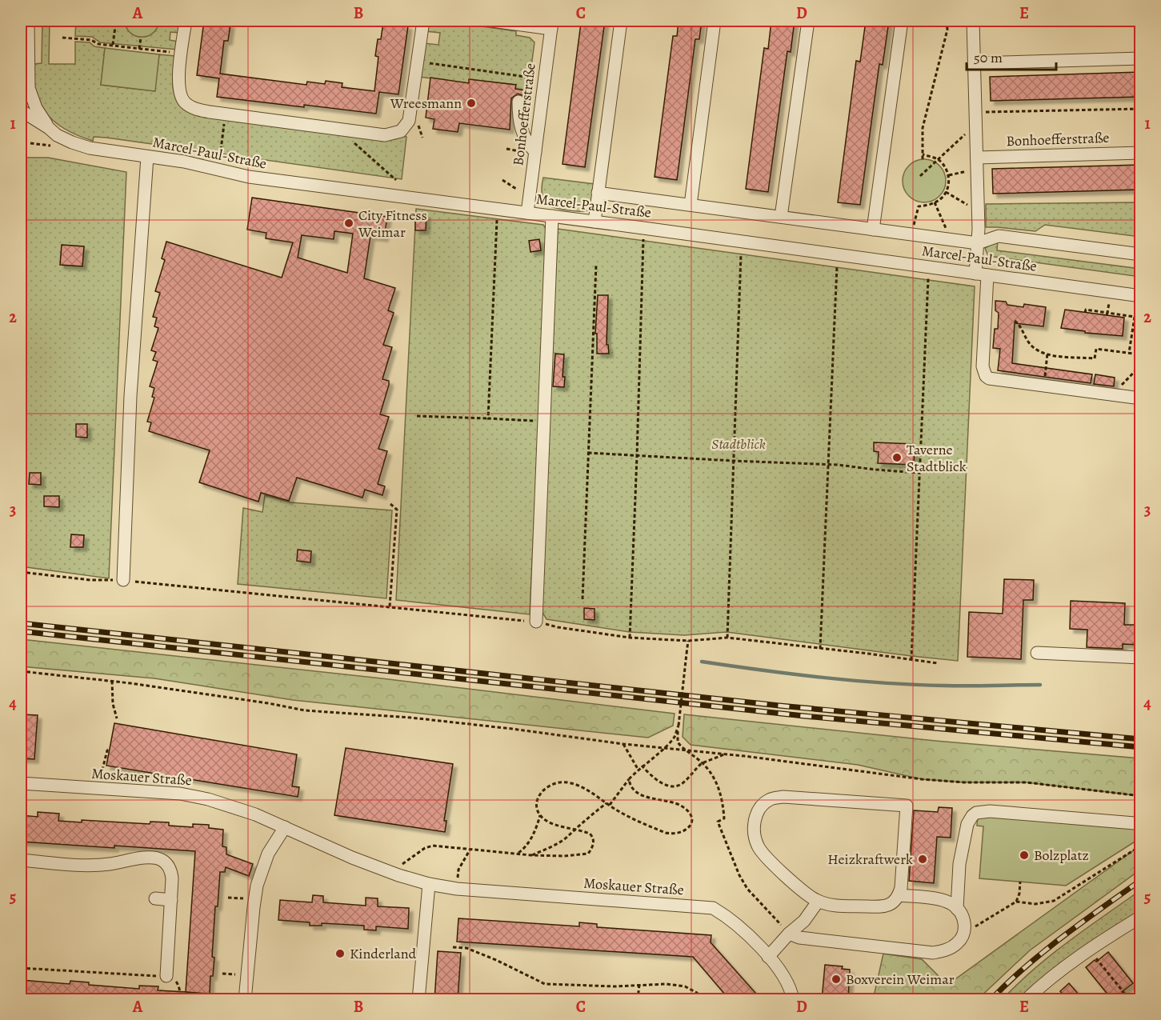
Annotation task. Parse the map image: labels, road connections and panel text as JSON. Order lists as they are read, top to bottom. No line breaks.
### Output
{"streets":{"street":["Bonhoefferstraße","Marcel-Paul-Straße","Moskauer Straße"]},"crossings":[["Bonhoefferstraße","Marcel-Paul-Straße"]],"parks":["Stadtblick"],"places":["Wreesmann","City Fitness Weimar","Taverne Stadtblick","Bolzplatz","Heizkraftwerk","Kinderland","Boxverein Weimar"],"scale_bar":"50 m","grid":{"columns":["A","B","C","D","E"],"rows":["1","2","3","4","5"]}}
